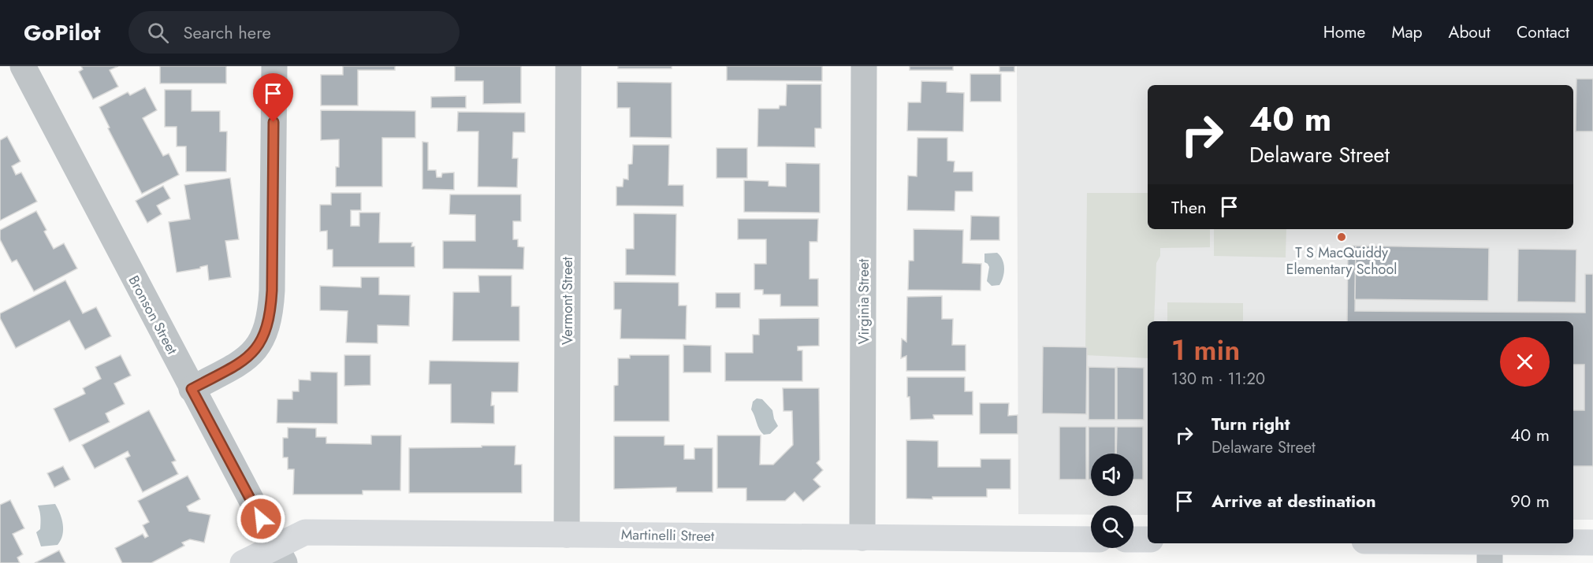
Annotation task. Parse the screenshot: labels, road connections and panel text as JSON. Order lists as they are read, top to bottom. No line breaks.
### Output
{"streets":{"street":["Vermont Street","Virginia Street","Bronson Street","Martinelli Street"]},"crossings":[["Vermont Street","Martinelli Street"],["Virginia Street","Martinelli Street"],["Bronson Street","Martinelli Street"]],"places":["T S MacQuiddy Elementary School"],"page":{"header":"GoPilot","search":"Search here","nav":["Home","Map","About","Contact"],"turn":["40 m","Delaware Street"],"then":"Then","heading":["1 min","130 m · 11:20"],"list":[{"name":"Turn right","note":"Delaware Street","value":"40 m"},{"name":"Arrive at destination","value":"90 m"}]}}
